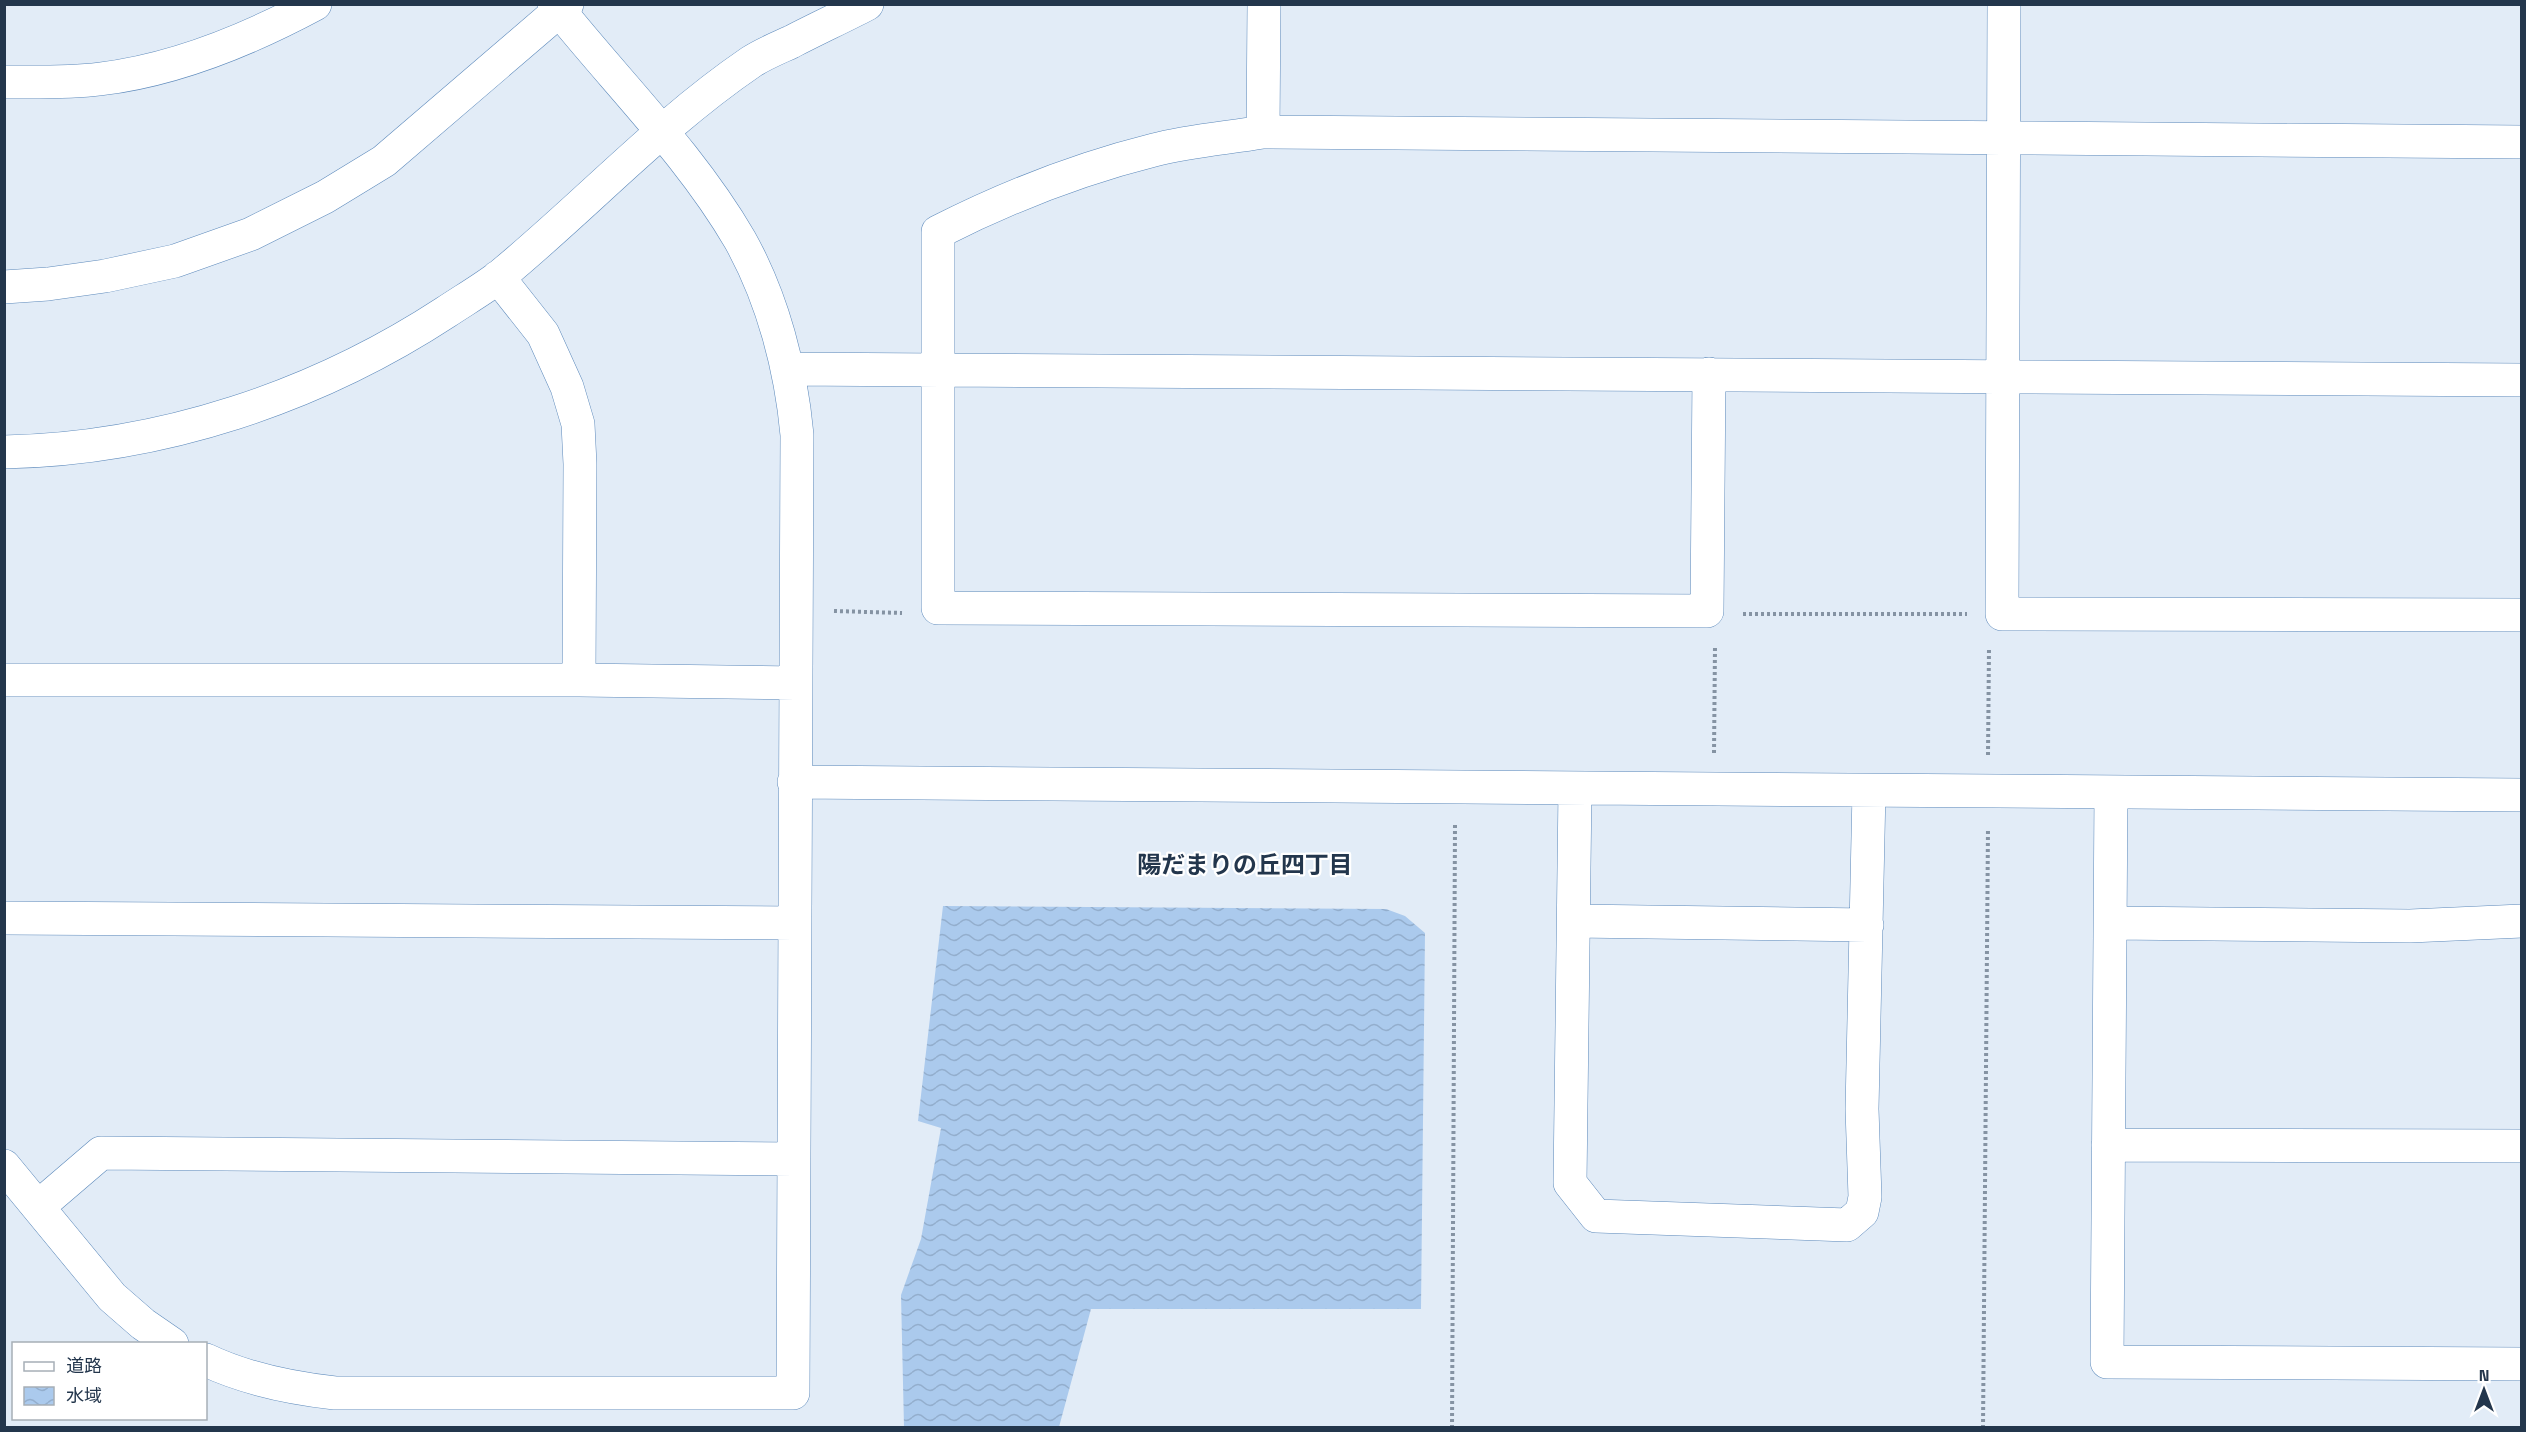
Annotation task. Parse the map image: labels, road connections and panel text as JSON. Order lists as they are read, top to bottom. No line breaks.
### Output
{"districts":["陽だまりの丘四丁目"],"legend":["道路","水域"],"north":"top"}
